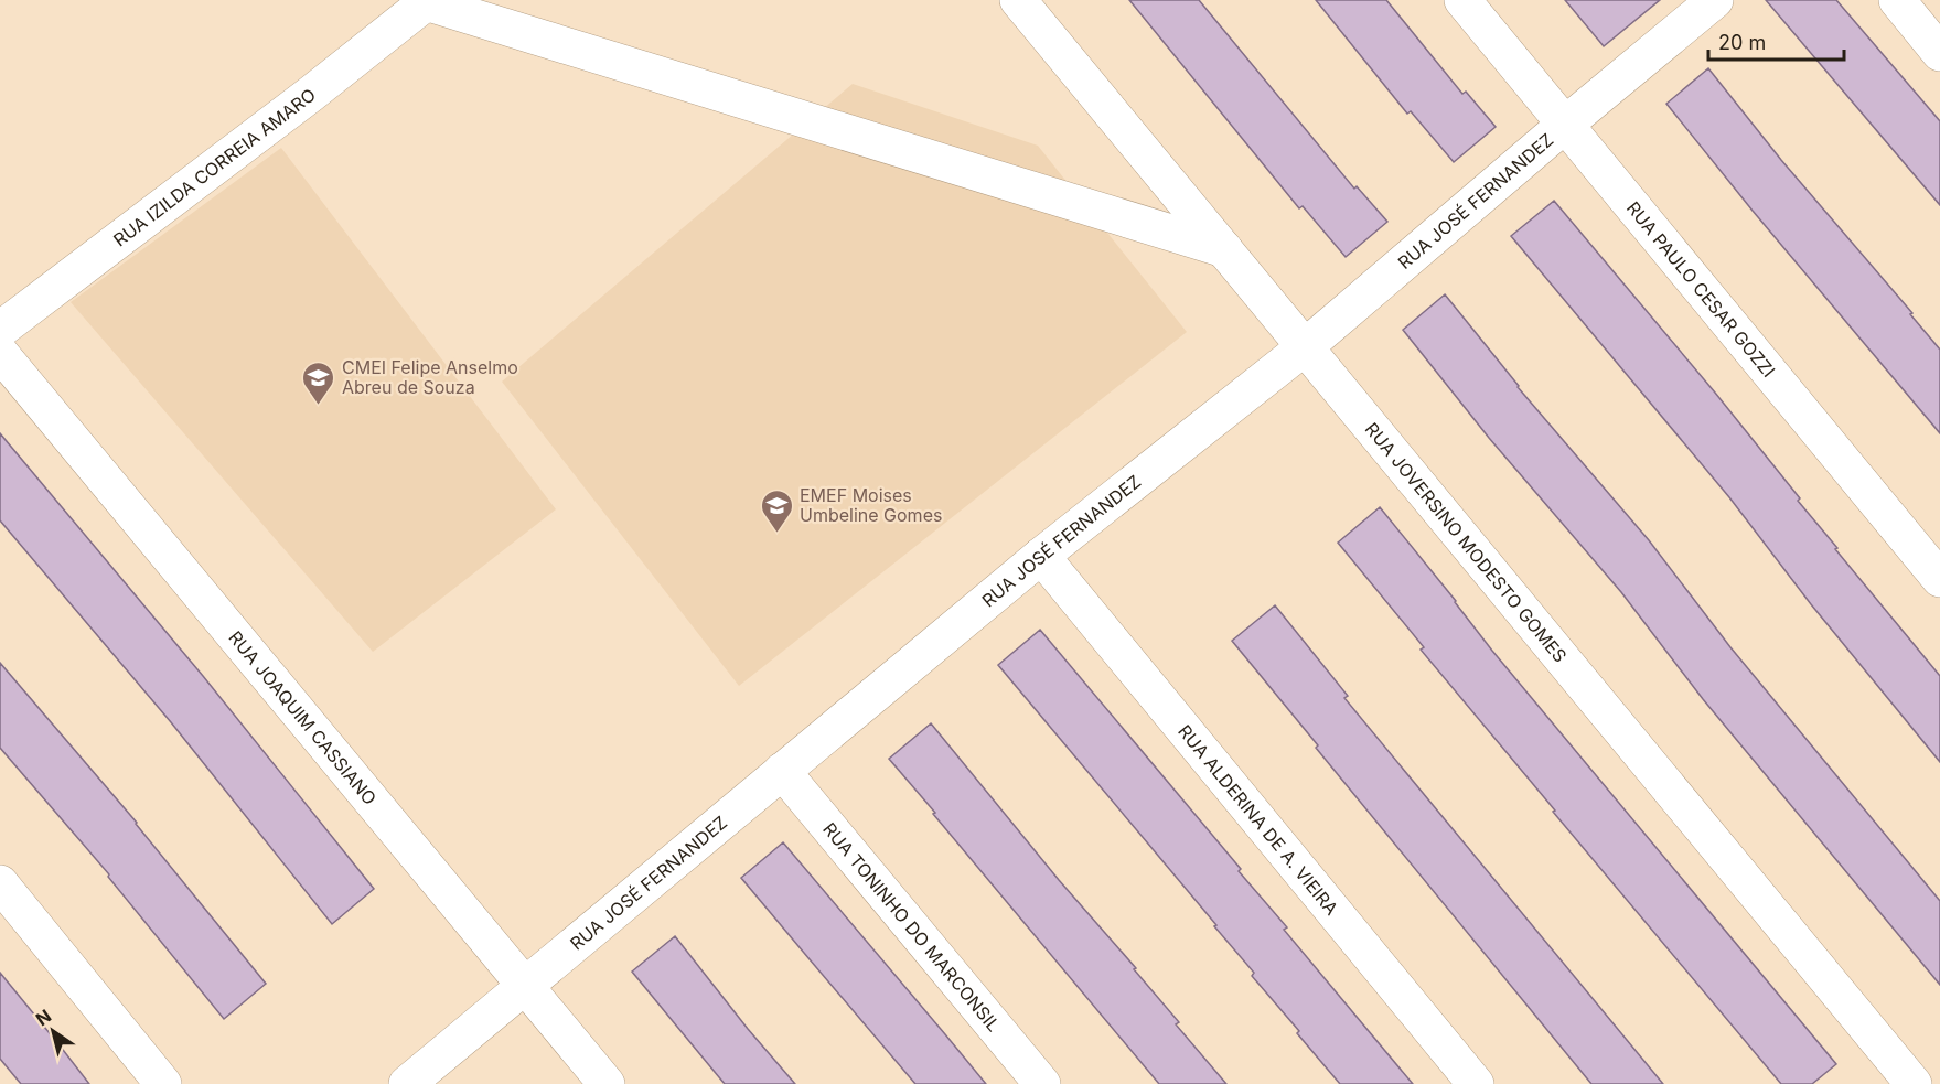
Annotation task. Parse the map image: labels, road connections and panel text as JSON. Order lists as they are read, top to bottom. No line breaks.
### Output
{"streets":{"street":["RUA IZILDA CORREIA AMARO","RUA JOSÉ FERNANDEZ","RUA PAULO CESAR GOZZI","RUA JOVERSINO MODESTO GOMES","RUA JOAQUIM CASSIANO","RUA ALDERINA DE A. VIEIRA","RUA TONINHO DO MARCONSIL"]},"crossings":[["RUA JOSÉ FERNANDEZ","RUA PAULO CESAR GOZZI"],["RUA JOSÉ FERNANDEZ","RUA JOVERSINO MODESTO GOMES"],["RUA JOSÉ FERNANDEZ","RUA JOAQUIM CASSIANO"],["RUA JOSÉ FERNANDEZ","RUA ALDERINA DE A. VIEIRA"],["RUA JOSÉ FERNANDEZ","RUA TONINHO DO MARCONSIL"]],"places":{"school or university":["CMEI Felipe Anselmo Abreu de Souza","EMEF Moises Umbeline Gomes"]},"scale_bar":"20 m","north":"top left"}
